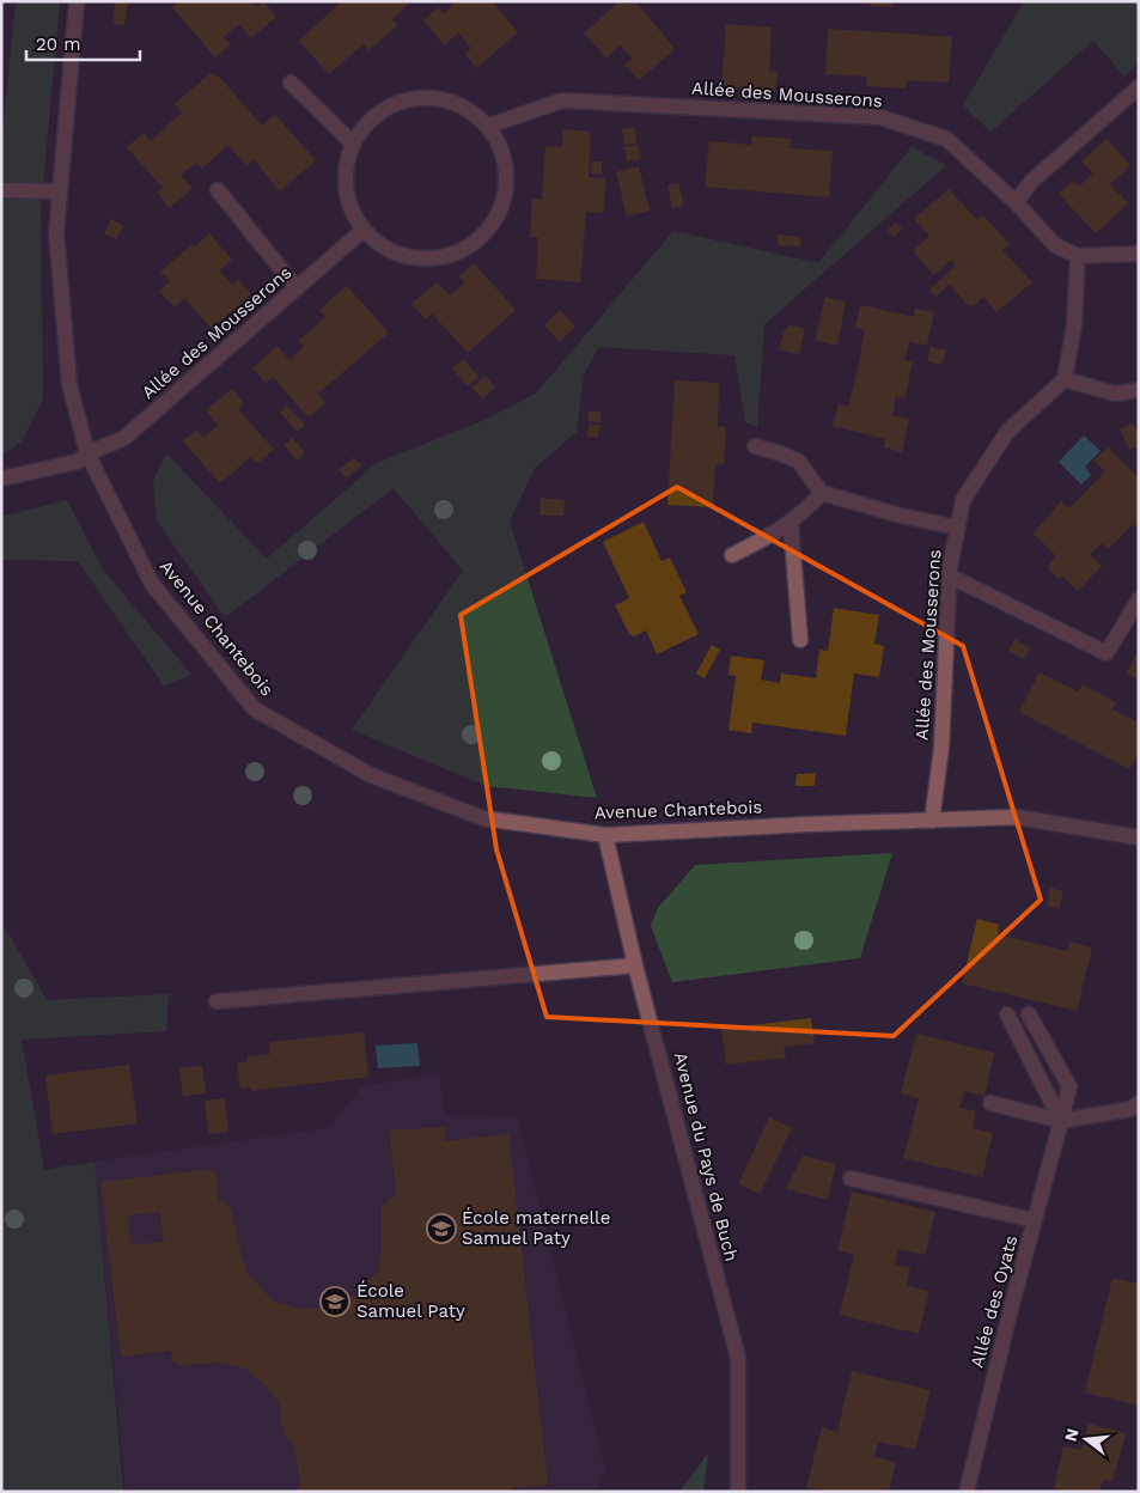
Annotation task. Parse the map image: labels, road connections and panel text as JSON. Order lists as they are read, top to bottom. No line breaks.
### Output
{"streets":{"street":["Allée des Mousserons","Avenue Chantebois","Avenue du Pays de Buch","Allée des Oyats"]},"crossings":[["Allée des Mousserons","Avenue Chantebois"],["Avenue Chantebois","Avenue du Pays de Buch"]],"places":{"school or university":["École maternelle Samuel Paty","École Samuel Paty"]},"scale_bar":"20 m","north":"left"}
